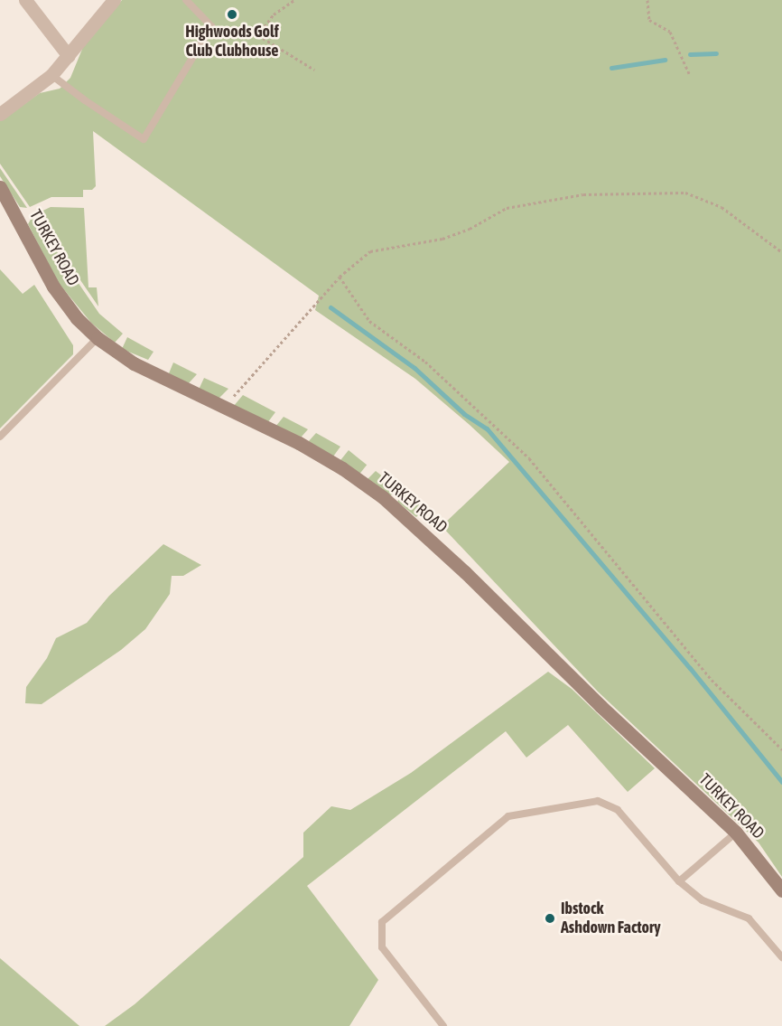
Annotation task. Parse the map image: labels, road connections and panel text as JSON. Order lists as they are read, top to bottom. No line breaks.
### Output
{"streets":{"street":["TURKEY ROAD"]},"places":["Highwoods Golf Club Clubhouse","Ibstock Ashdown Factory"]}
